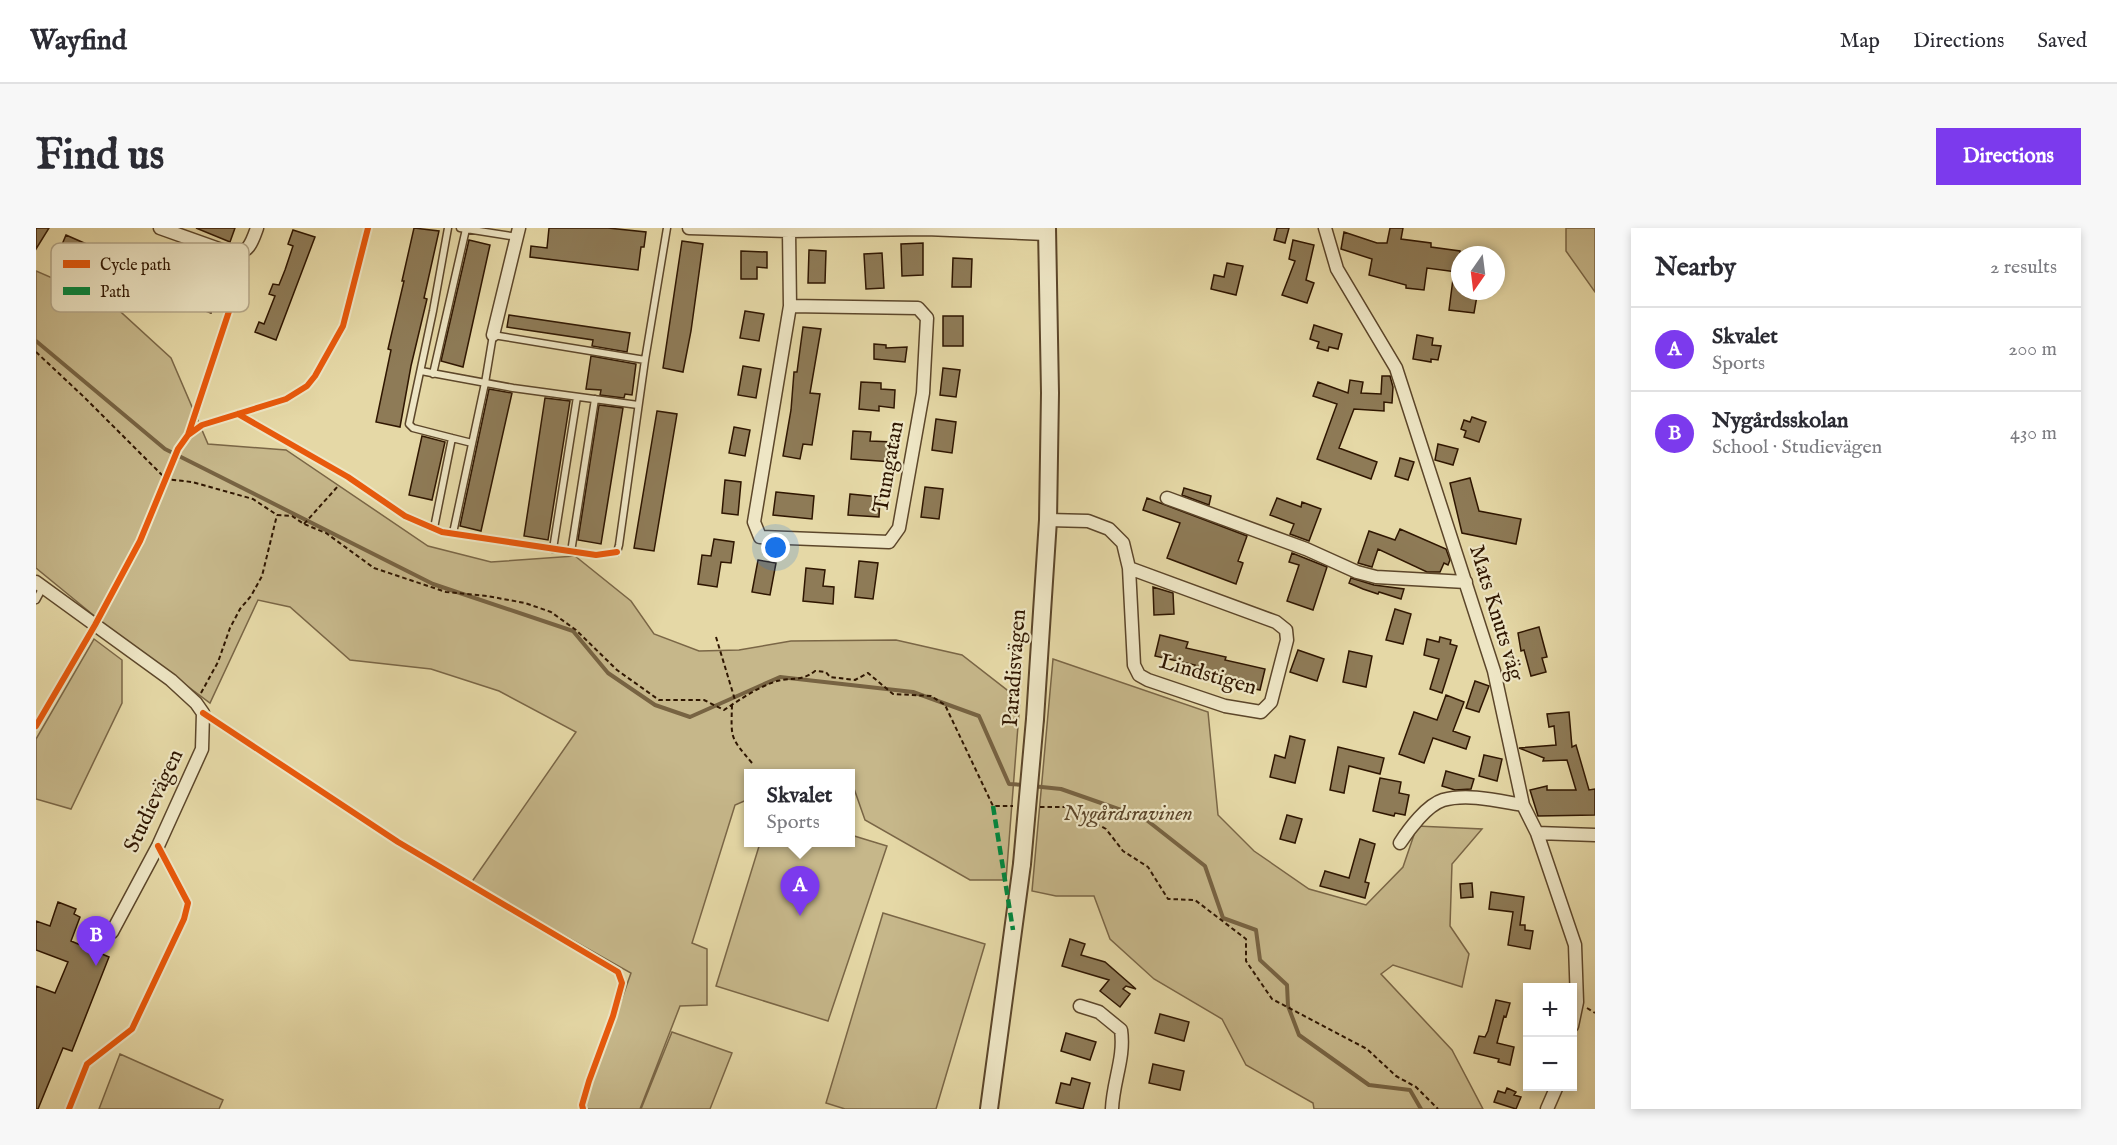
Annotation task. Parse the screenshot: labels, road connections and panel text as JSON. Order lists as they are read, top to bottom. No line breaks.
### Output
{"streets":{"street":["Tumgatan","Mats Knuts väg","Paradisvägen","Lindstigen","Studievägen"]},"crossings":[["Paradisvägen","Lindstigen"]],"parks":["Nygårdsravinen"],"legend":["Cycle path","Path"],"north":"bottom","page":{"header":"Wayfind","nav":["Map","Directions","Saved"],"buttons":"Directions","title":"Find us","heading":["Nearby","2 results"],"list":[{"mark":"A","name":"Skvalet","note":"Sports","value":"200 m"},{"mark":"B","name":"Nygårdsskolan","note":"School · Studievägen","value":"430 m"}],"popup":["Skvalet","Sports"],"pins":["A","B"],"map_buttons":["+","−"]}}
